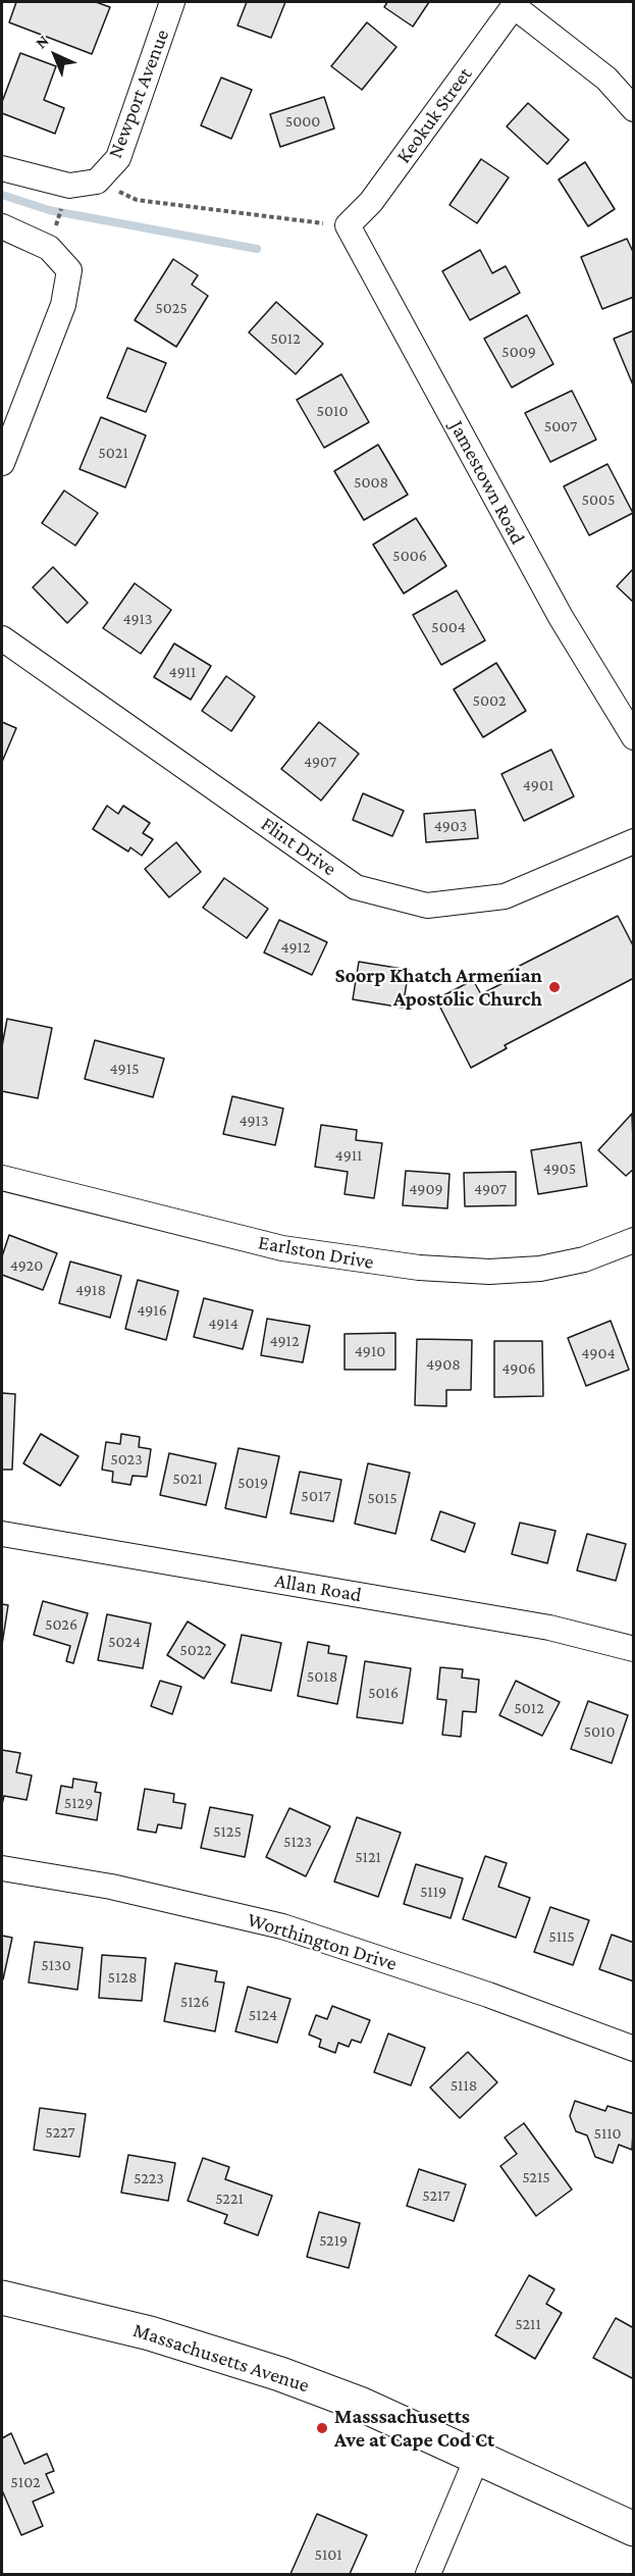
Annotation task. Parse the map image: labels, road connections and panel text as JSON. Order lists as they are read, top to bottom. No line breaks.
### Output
{"streets":{"main road":["Massachusetts Avenue"],"street":["Newport Avenue","Keokuk Street","Jamestown Road","Flint Drive","Earlston Drive","Allan Road","Worthington Drive"]},"crossings":[["Keokuk Street","Jamestown Road"]],"places":["Soorp Khatch Armenian Apostolic Church","Masssachusetts Ave at Cape Cod Ct"],"house_numbers":["5000","5025","5012","5009","5010","5007","5021","5008","5005","5006","4913","5004","4911","5002","4907","4901","4903","4912","4915","4913","4911","4905","4909","4907","4920","4918","4916","4914","4912","4910","4904","4908","4906","5023","5021","5019","5017","5015","5026","5024","5022","5018","5016","5012","5010","5129","5125","5123","5121","5119","5115","5130","5128","5126","5124","5118","5227","5110","5215","5223","5217","5221","5219","5211","5102","5101"],"north":"top left"}
